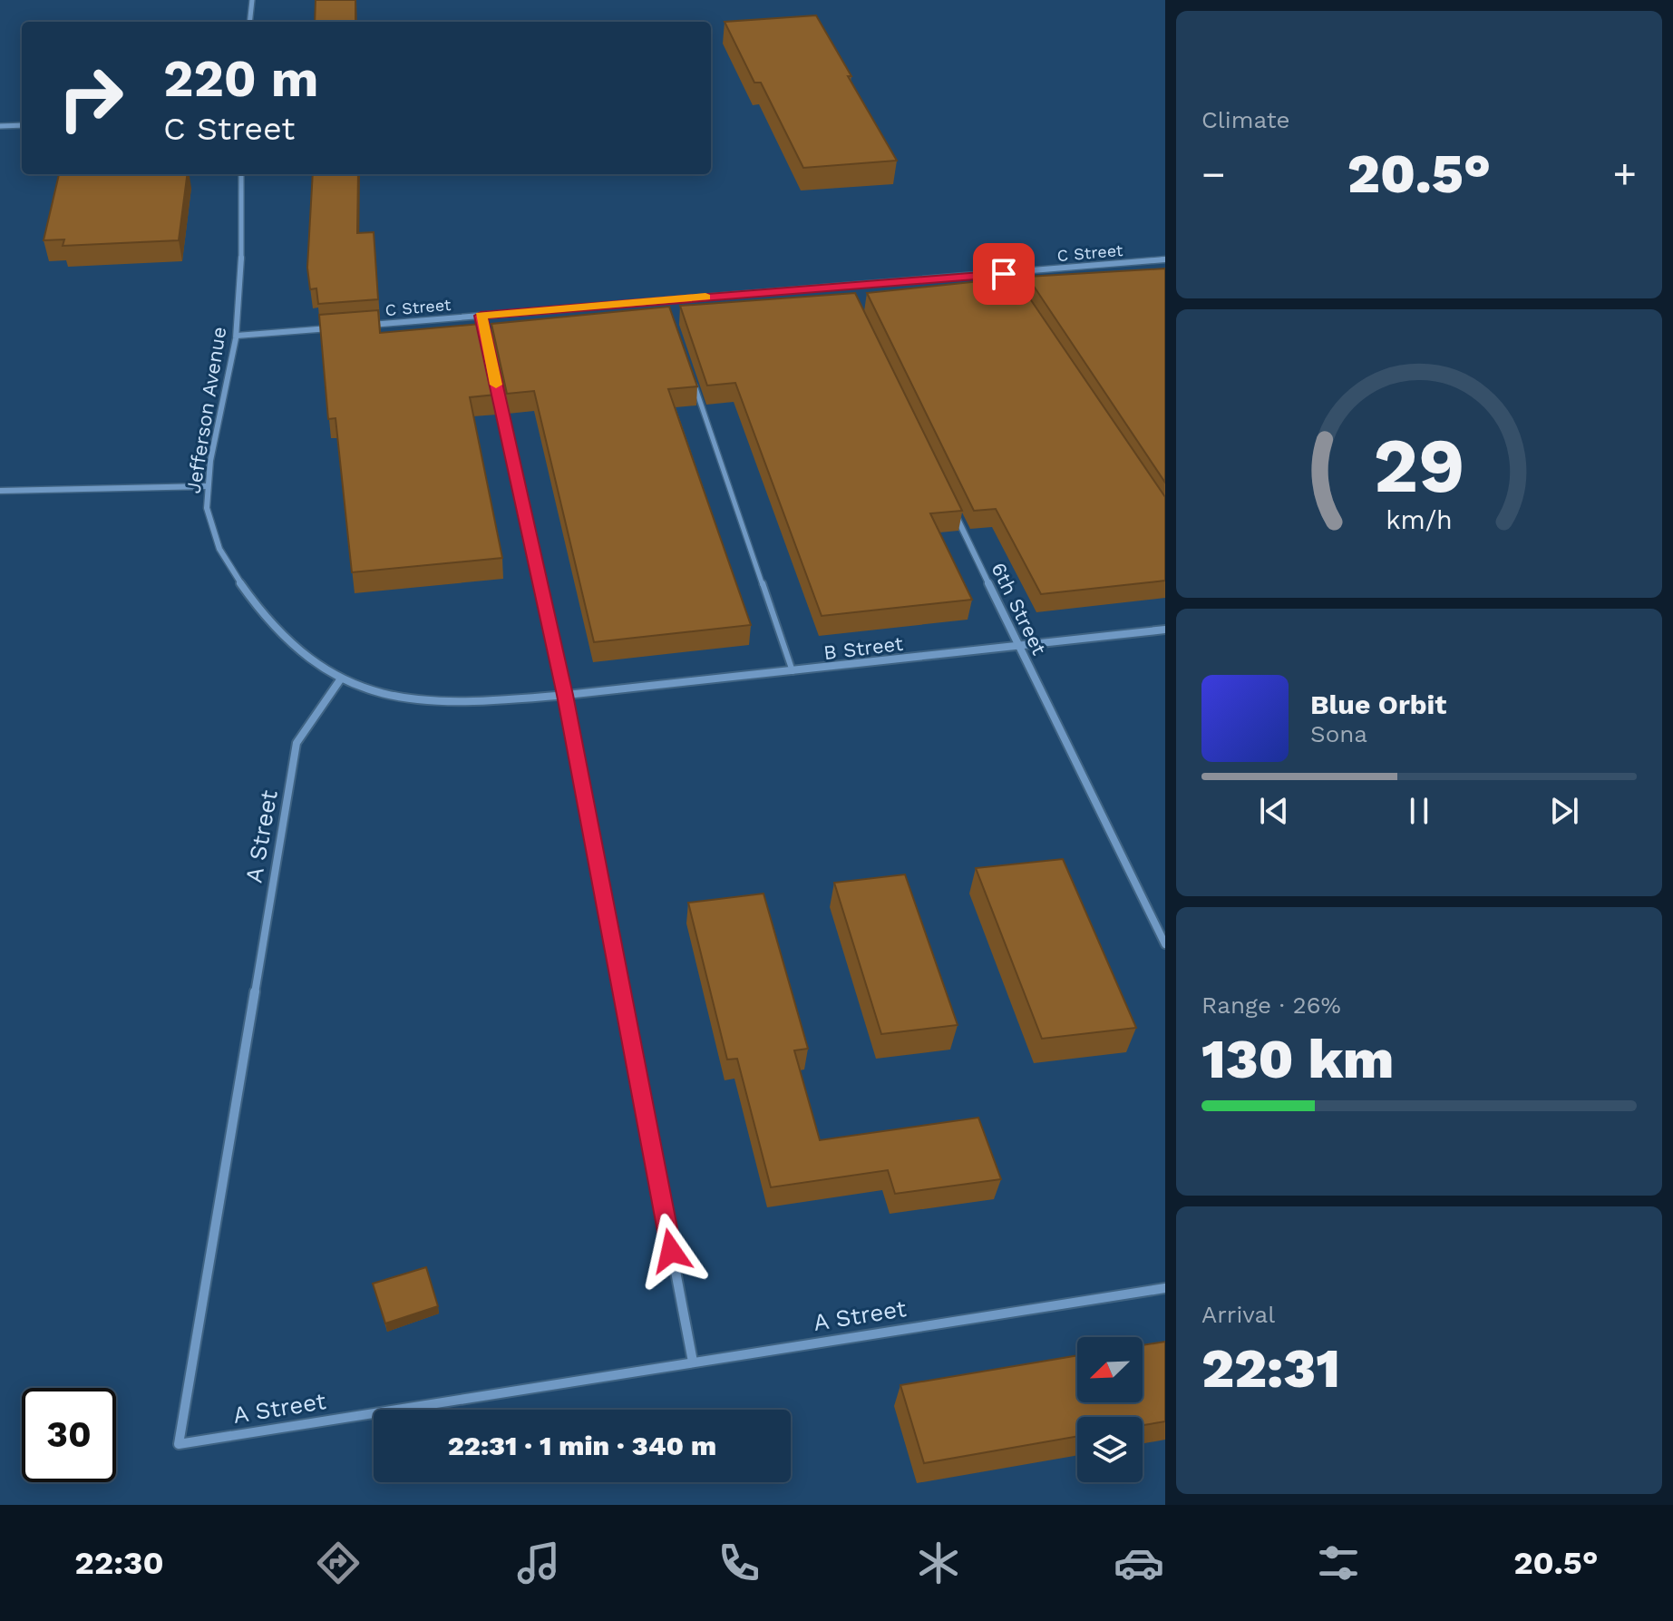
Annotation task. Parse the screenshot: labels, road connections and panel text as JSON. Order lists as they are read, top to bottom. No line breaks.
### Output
{"streets":{"street":["C Street","Jefferson Avenue","6th Street","B Street","A Street"]},"crossings":[["Jefferson Avenue","B Street"],["Jefferson Avenue","A Street"],["6th Street","B Street"]],"north":"bottom left","page":{"tile":["Climate",["Range · 26%","130 km"],["Arrival","22:31"]],"turn":["220 m","C Street"],"heat":["−","20.5°","+"],"song":["Blue Orbit","Sona"],"limit":"30","trip":"22:31 · 1 min · 340 m","tabs":["22:30","20.5°"],"gauge":["29","km/h"]}}
